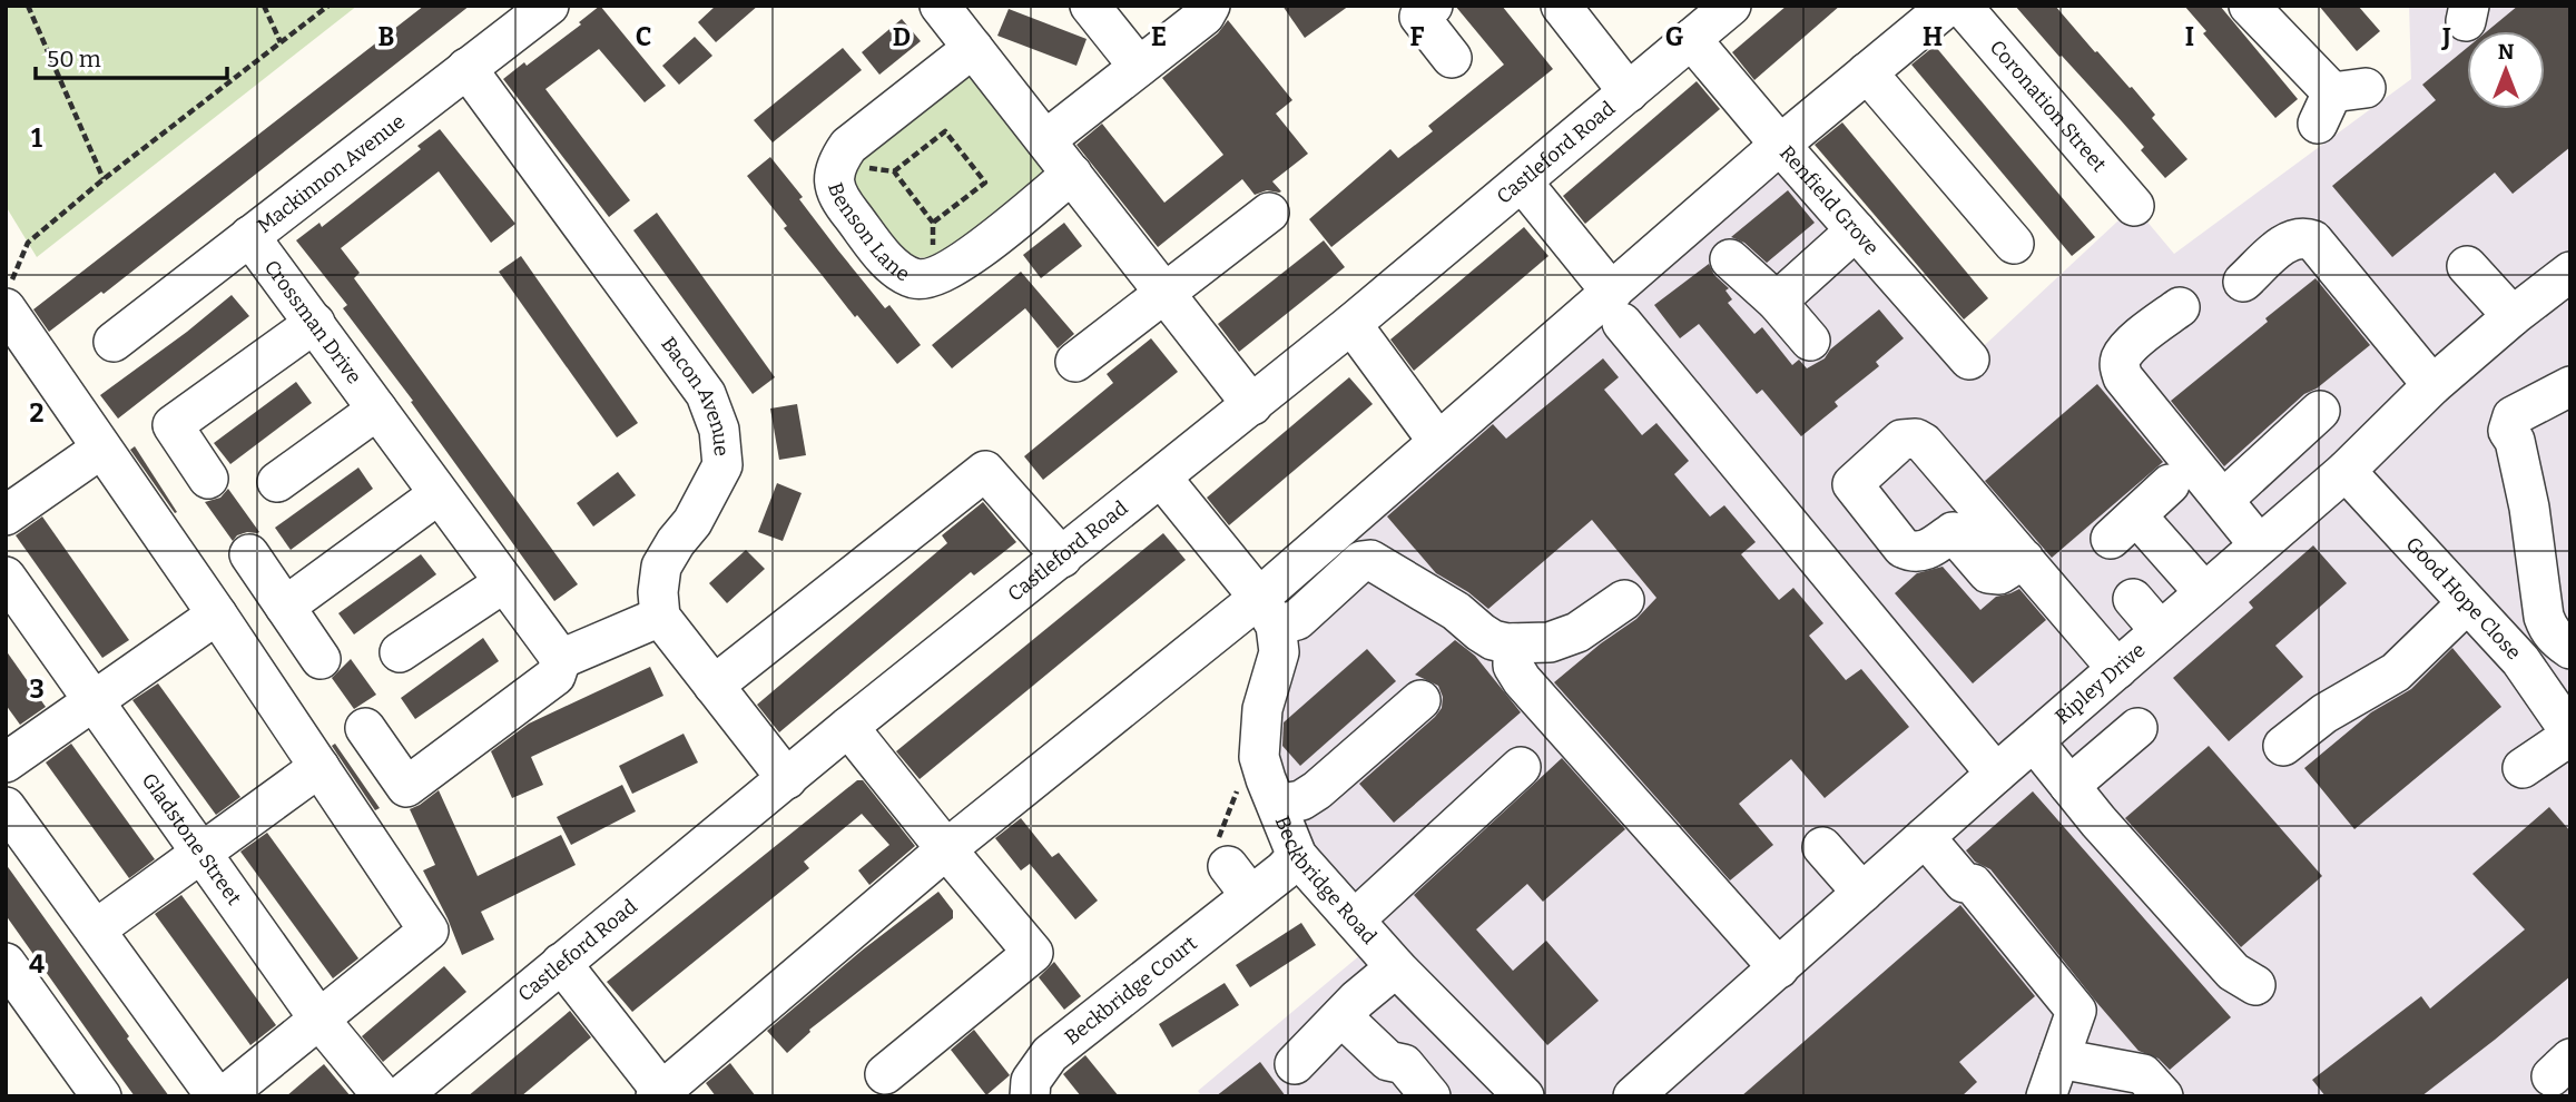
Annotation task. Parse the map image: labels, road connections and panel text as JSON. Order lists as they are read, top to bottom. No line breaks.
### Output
{"streets":{"street":["Coronation Street","Castleford Road","Mackinnon Avenue","Renfield Grove","Benson Lane","Crossman Drive","Bacon Avenue","Good Hope Close","Ripley Drive","Gladstone Street","Beckbridge Road","Beckbridge Court"]},"crossings":[["Castleford Road","Renfield Grove"],["Mackinnon Avenue","Crossman Drive"],["Mackinnon Avenue","Bacon Avenue"],["Good Hope Close","Ripley Drive"],["Beckbridge Road","Beckbridge Court"]],"scale_bar":"50 m","north":"top","grid":{"columns":["B","C","D","E","F","G","H","I","J"],"rows":["1","2","3","4"]}}
